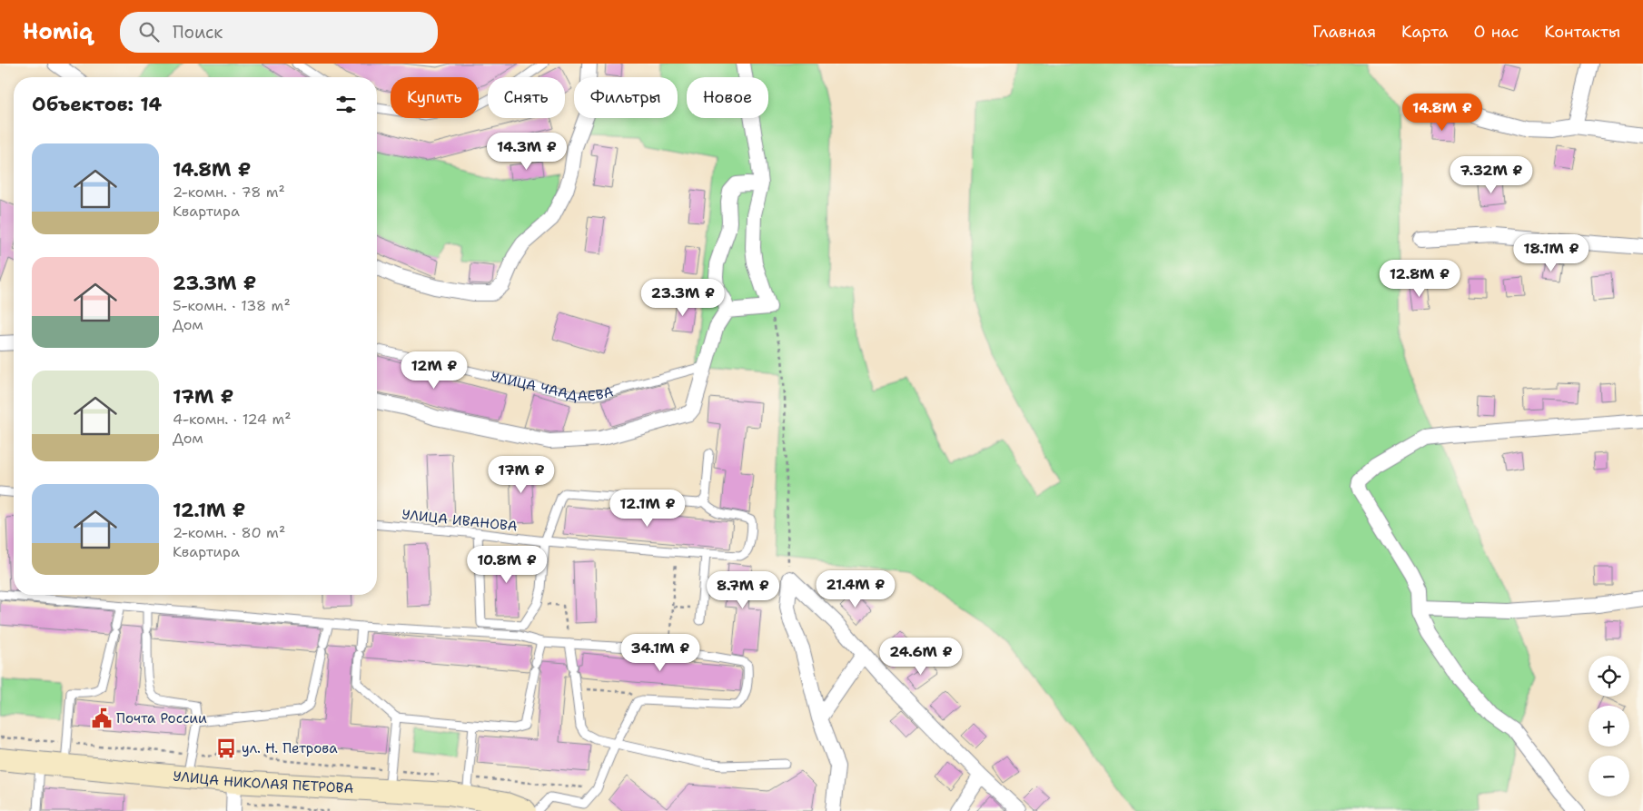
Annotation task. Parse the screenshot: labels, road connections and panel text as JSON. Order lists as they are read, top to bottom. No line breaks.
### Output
{"streets":{"main road":["УЛИЦА НИКОЛАЯ ПЕТРОВА"],"lane":["УЛИЦА ЧААДАЕВА","УЛИЦА ИВАНОВА"]},"places":{"public building":["Почта России"],"bus stop":["ул. Н. Петрова"]},"page":{"header":"Homiq","search":"Поиск","nav":["Главная","Карта","О нас","Контакты"],"chip":["Купить","Снять","Фильтры","Новое"],"heading":"Объектов: 14","price":["14.8M ₽","14.3M ₽","7.32M ₽","18.1M ₽","12.8M ₽","23.3M ₽","12M ₽","17M ₽","12.1M ₽","10.8M ₽","21.4M ₽","8.7M ₽","34.1M ₽","24.6M ₽"],"list":[{"name":"14.8M ₽","note":"2-комн. · 78 m² · Квартира"},{"name":"23.3M ₽","note":"5-комн. · 138 m² · Дом"},{"name":"17M ₽","note":"4-комн. · 124 m² · Дом"},{"name":"12.1M ₽","note":"2-комн. · 80 m² · Квартира"}],"map_buttons":["+","−"]}}
